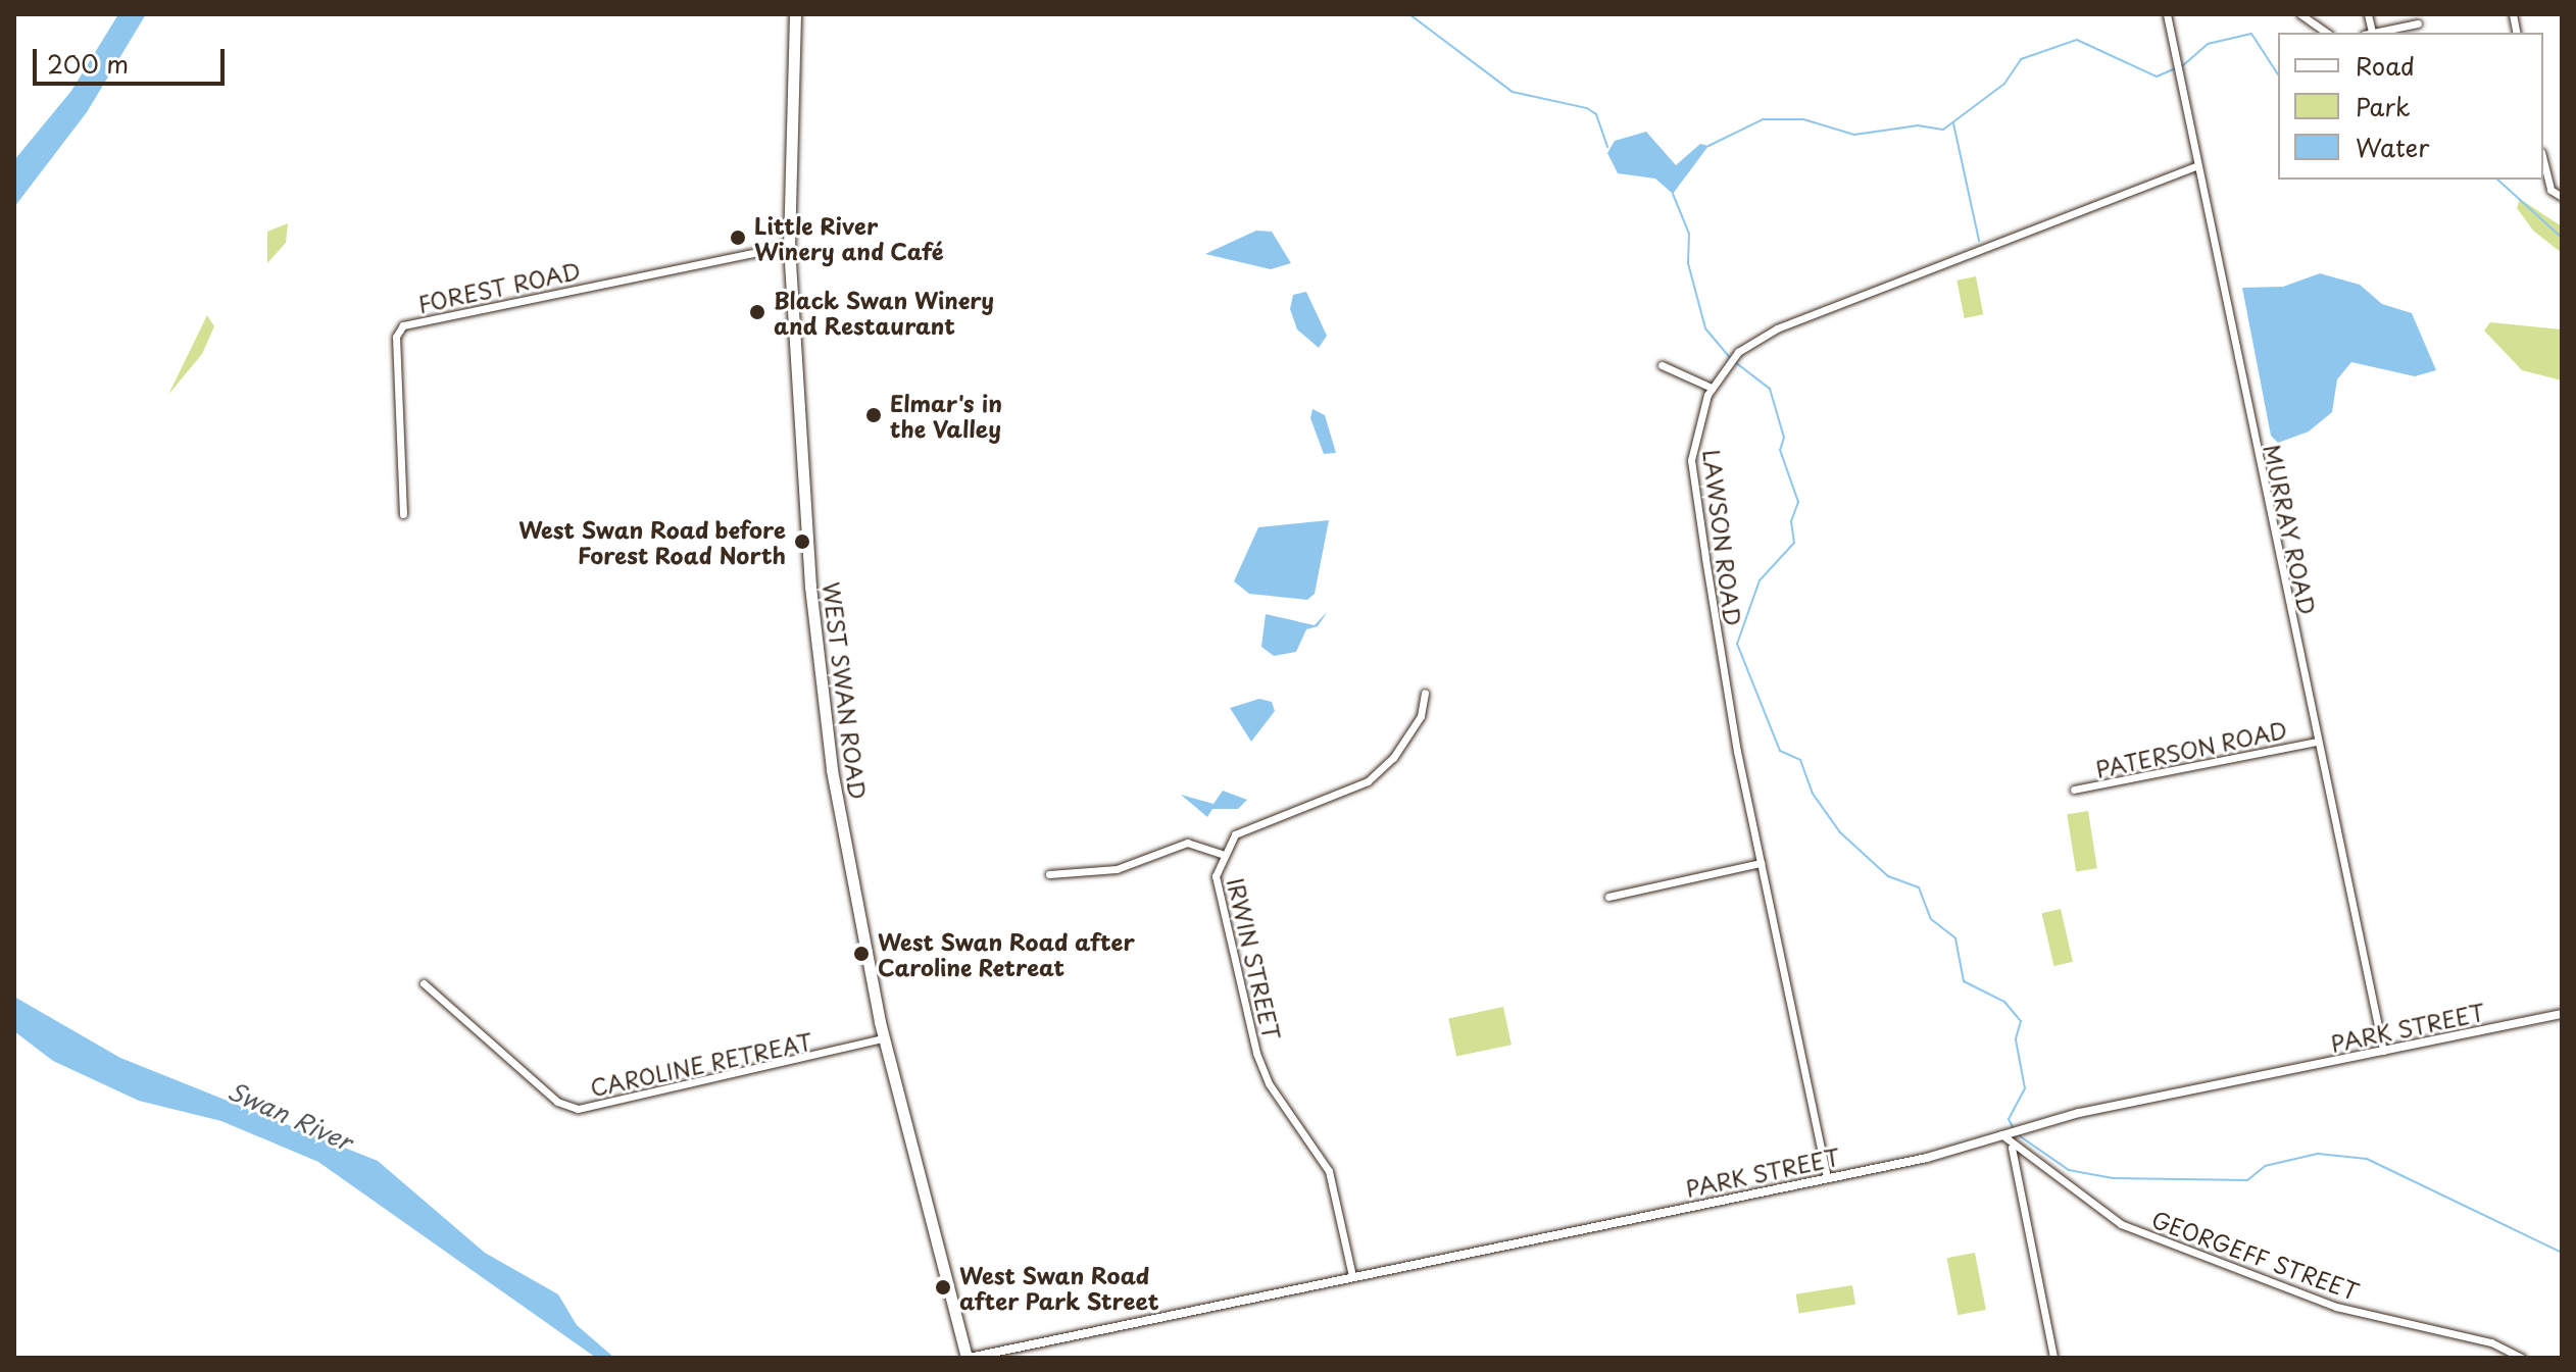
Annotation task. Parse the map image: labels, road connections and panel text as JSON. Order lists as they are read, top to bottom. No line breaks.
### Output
{"streets":{"main road":["WEST SWAN ROAD"],"street":["FOREST ROAD","MURRAY ROAD","LAWSON ROAD","PATERSON ROAD","IRWIN STREET","PARK STREET","CAROLINE RETREAT","GEORGEFF STREET"]},"crossings":[["FOREST ROAD","WEST SWAN ROAD"],["MURRAY ROAD","LAWSON ROAD"],["MURRAY ROAD","PATERSON ROAD"],["MURRAY ROAD","PARK STREET"],["LAWSON ROAD","PARK STREET"],["WEST SWAN ROAD","PARK STREET"],["WEST SWAN ROAD","CAROLINE RETREAT"],["IRWIN STREET","PARK STREET"],["PARK STREET","GEORGEFF STREET"]],"water":["Swan River"],"places":["Little River Winery and Café","Black Swan Winery and Restaurant","Elmar's in the Valley","West Swan Road before Forest Road North","West Swan Road after Caroline Retreat","West Swan Road after Park Street"],"legend":["Road","Park","Water"],"scale_bar":"200 m"}
